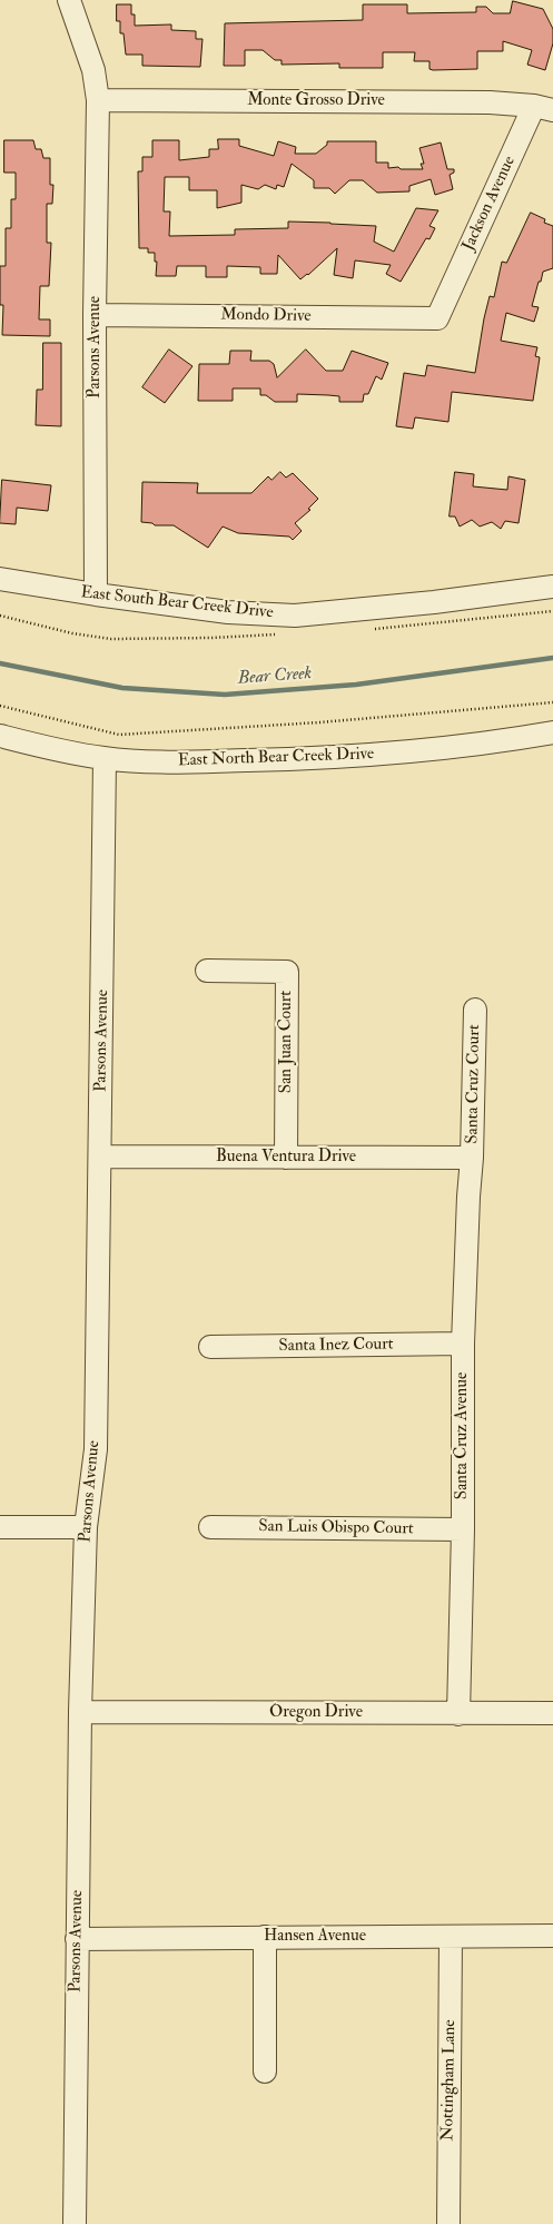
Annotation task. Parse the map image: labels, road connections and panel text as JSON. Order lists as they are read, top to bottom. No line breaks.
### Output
{"streets":{"street":["Monte Grosso Drive","Jackson Avenue","Mondo Drive","Parsons Avenue","East South Bear Creek Drive","East North Bear Creek Drive","San Juan Court","Santa Cruz Court","Buena Ventura Drive","Santa Inez Court","Santa Cruz Avenue","San Luis Obispo Court","Oregon Drive","Hansen Avenue","Nottingham Lane"]},"crossings":[["Monte Grosso Drive","Jackson Avenue"],["Monte Grosso Drive","Parsons Avenue"],["Jackson Avenue","Mondo Drive"],["Mondo Drive","Parsons Avenue"],["Parsons Avenue","East South Bear Creek Drive"],["Parsons Avenue","East North Bear Creek Drive"],["Parsons Avenue","Buena Ventura Drive"],["Parsons Avenue","Oregon Drive"],["Parsons Avenue","Hansen Avenue"],["San Juan Court","Buena Ventura Drive"],["Santa Cruz Court","Buena Ventura Drive"],["Santa Cruz Court","Santa Cruz Avenue"],["Buena Ventura Drive","Santa Cruz Avenue"],["Santa Inez Court","Santa Cruz Avenue"],["Santa Cruz Avenue","San Luis Obispo Court"],["Santa Cruz Avenue","Oregon Drive"],["Hansen Avenue","Nottingham Lane"]],"water":["Bear Creek"]}
